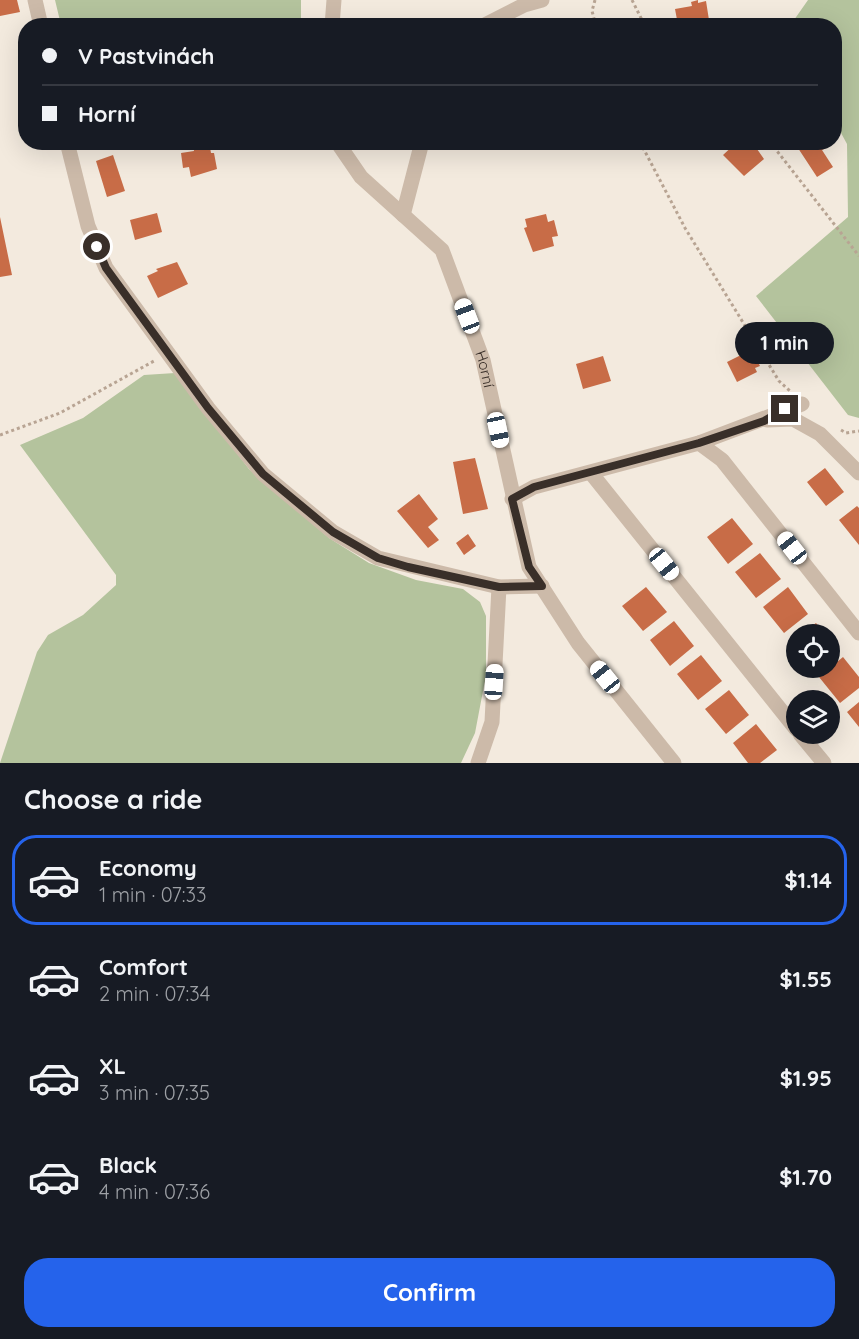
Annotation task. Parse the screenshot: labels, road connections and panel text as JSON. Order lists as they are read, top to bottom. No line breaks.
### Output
{"streets":{"street":["Horní"]},"page":{"banner":["V Pastvinách","Horní"],"bubble":"1 min","heading":"Choose a ride","list":[{"name":"Economy","note":"1 min · 07:33","value":"$1.14"},{"name":"Comfort","note":"2 min · 07:34","value":"$1.55"},{"name":"XL","note":"3 min · 07:35","value":"$1.95"},{"name":"Black","note":"4 min · 07:36","value":"$1.70"}],"buttons":"Confirm"}}
